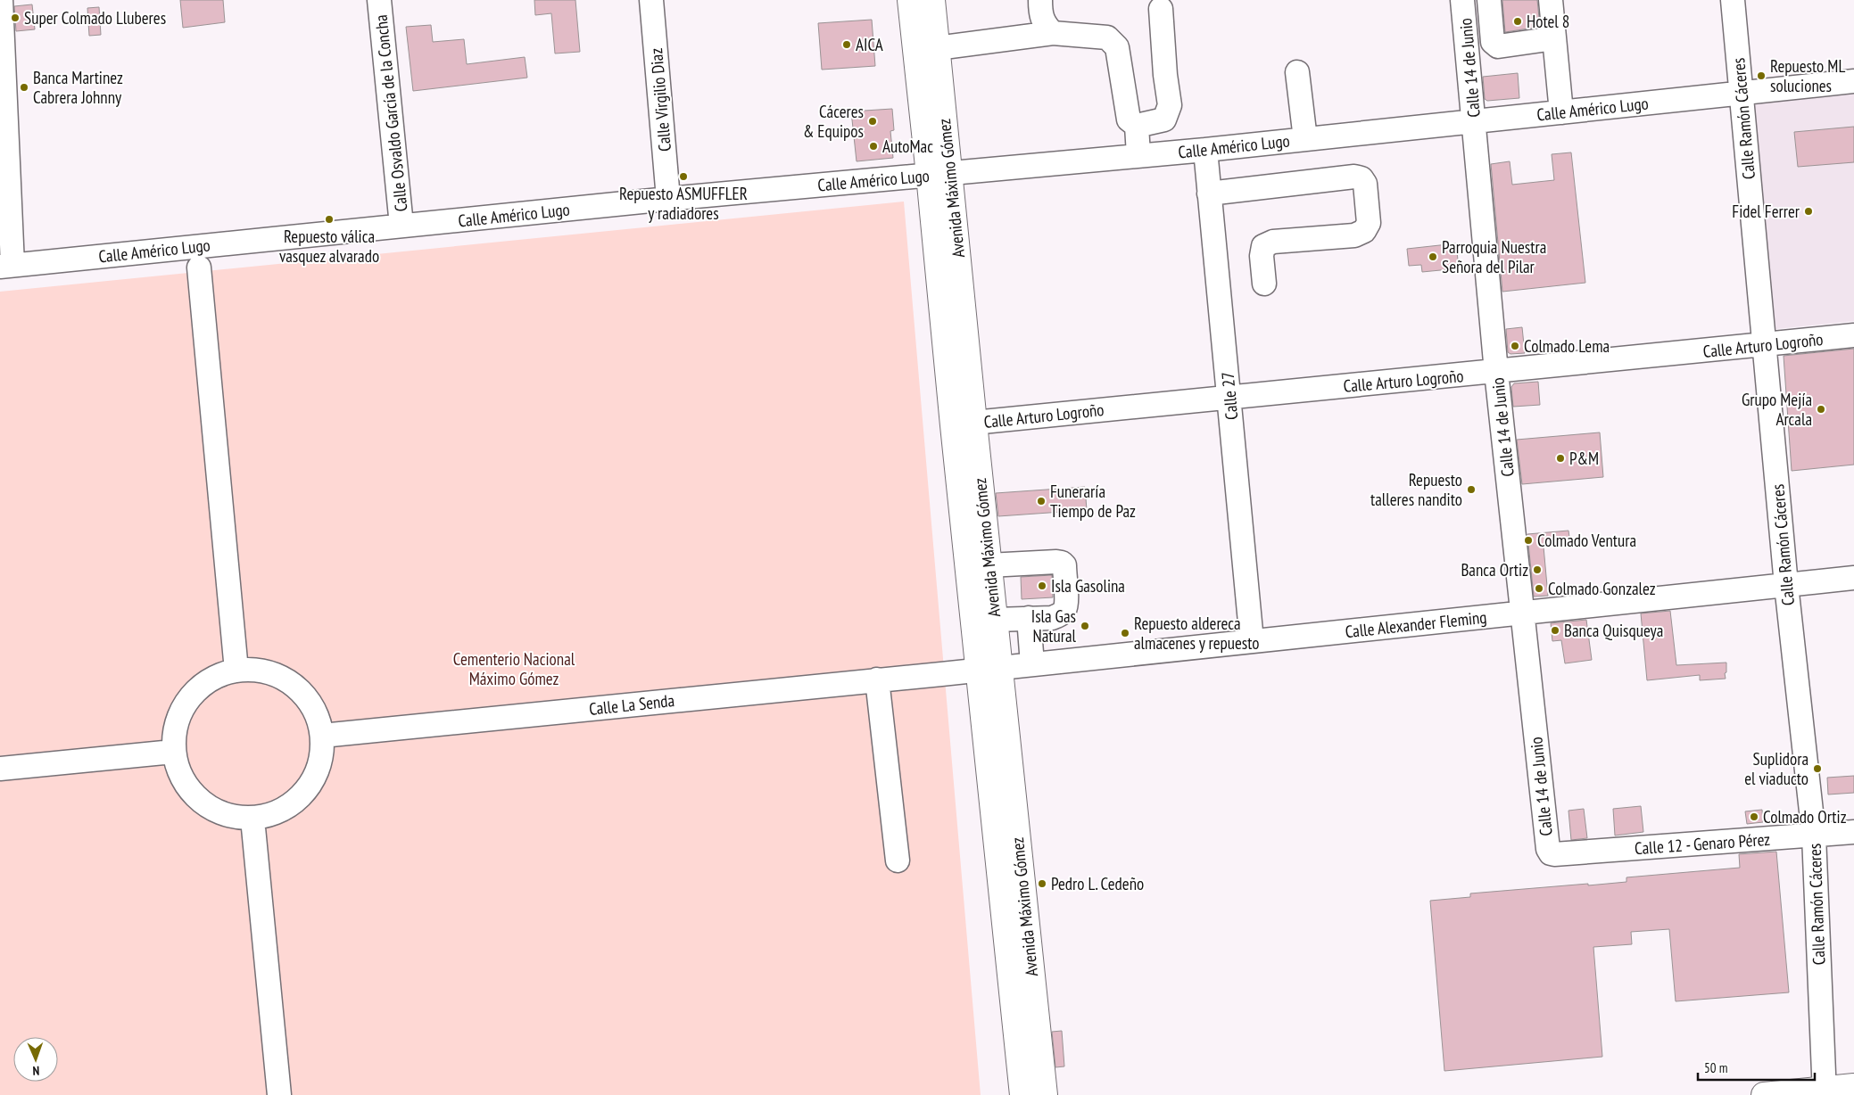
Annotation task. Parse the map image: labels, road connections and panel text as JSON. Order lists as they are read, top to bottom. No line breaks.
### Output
{"streets":{"main road":["Avenida Máximo Gómez"],"street":["Calle 14 de Junio","Calle Virgilio Diaz","Calle Américo Lugo","Calle Osvaldo García de la Concha","Calle Ramón Cáceres","Calle Arturo Logroño","Calle 27","Calle Alexander Fleming","Calle La Senda","Calle 12 - Genaro Pérez"]},"crossings":[["Calle 14 de Junio","Calle Américo Lugo"],["Calle 14 de Junio","Calle Arturo Logroño"],["Calle 14 de Junio","Calle Alexander Fleming"],["Calle 14 de Junio","Calle 12 - Genaro Pérez"],["Calle Virgilio Diaz","Calle Américo Lugo"],["Calle Américo Lugo","Calle Osvaldo García de la Concha"],["Calle Américo Lugo","Calle Ramón Cáceres"],["Calle Américo Lugo","Avenida Máximo Gómez"],["Calle Américo Lugo","Calle 27"],["Calle Ramón Cáceres","Calle Arturo Logroño"],["Calle Ramón Cáceres","Calle Alexander Fleming"],["Calle Ramón Cáceres","Calle 12 - Genaro Pérez"],["Avenida Máximo Gómez","Calle Arturo Logroño"],["Avenida Máximo Gómez","Calle Alexander Fleming"],["Avenida Máximo Gómez","Calle La Senda"],["Calle Arturo Logroño","Calle 27"],["Calle 27","Calle Alexander Fleming"],["Calle Alexander Fleming","Calle La Senda"]],"parks":["Cementerio Nacional Máximo Gómez"],"places":["Super Colmado Lluberes","Hotel 8","AICA","Repuesto ML soluciones","Banca Martinez Cabrera Johnny","Cáceres & Equipos","AutoMac","Repuesto ASMUFFLER y radiadores","Fidel Ferrer","Repuesto válica vasquez alvarado","Parroquia Nuestra Señora del Pilar","Colmado Lema","Grupo Mejía Arcala","P&M","Repuesto talleres nandito","Funeraría Tiempo de Paz","Colmado Ventura","Banca Ortiz","Isla Gasolina","Colmado Gonzalez","Isla Gas Natural","Banca Quisqueya","Repuesto aldereca almacenes y repuesto","Suplidora el viaducto","Colmado Ortiz","Pedro L. Cedeño"],"scale_bar":"50 m","north":"bottom"}
